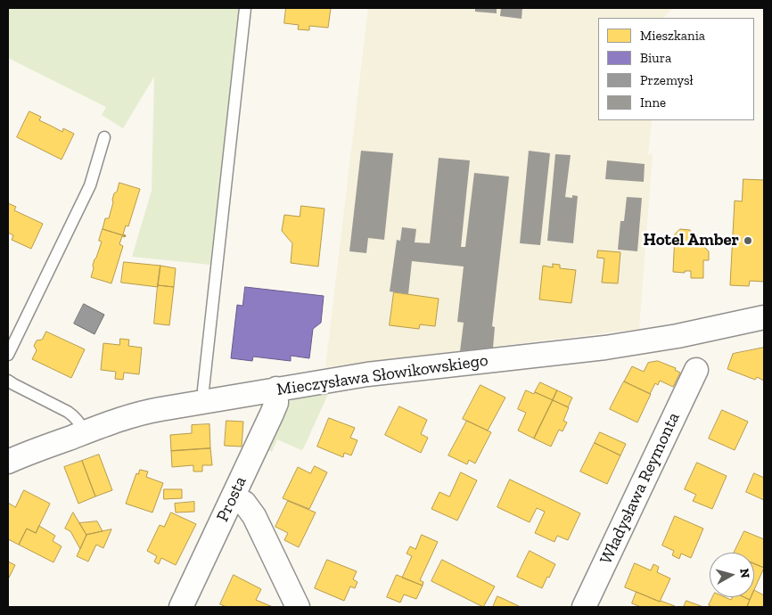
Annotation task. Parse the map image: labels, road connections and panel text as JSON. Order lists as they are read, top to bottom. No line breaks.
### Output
{"streets":{"street":["Mieczysława Słowikowskiego","Władysława Reymonta","Prosta"]},"crossings":[["Mieczysława Słowikowskiego","Prosta"]],"places":["Hotel Amber"],"legend":["Mieszkania","Biura","Przemysł","Inne"],"north":"right"}
